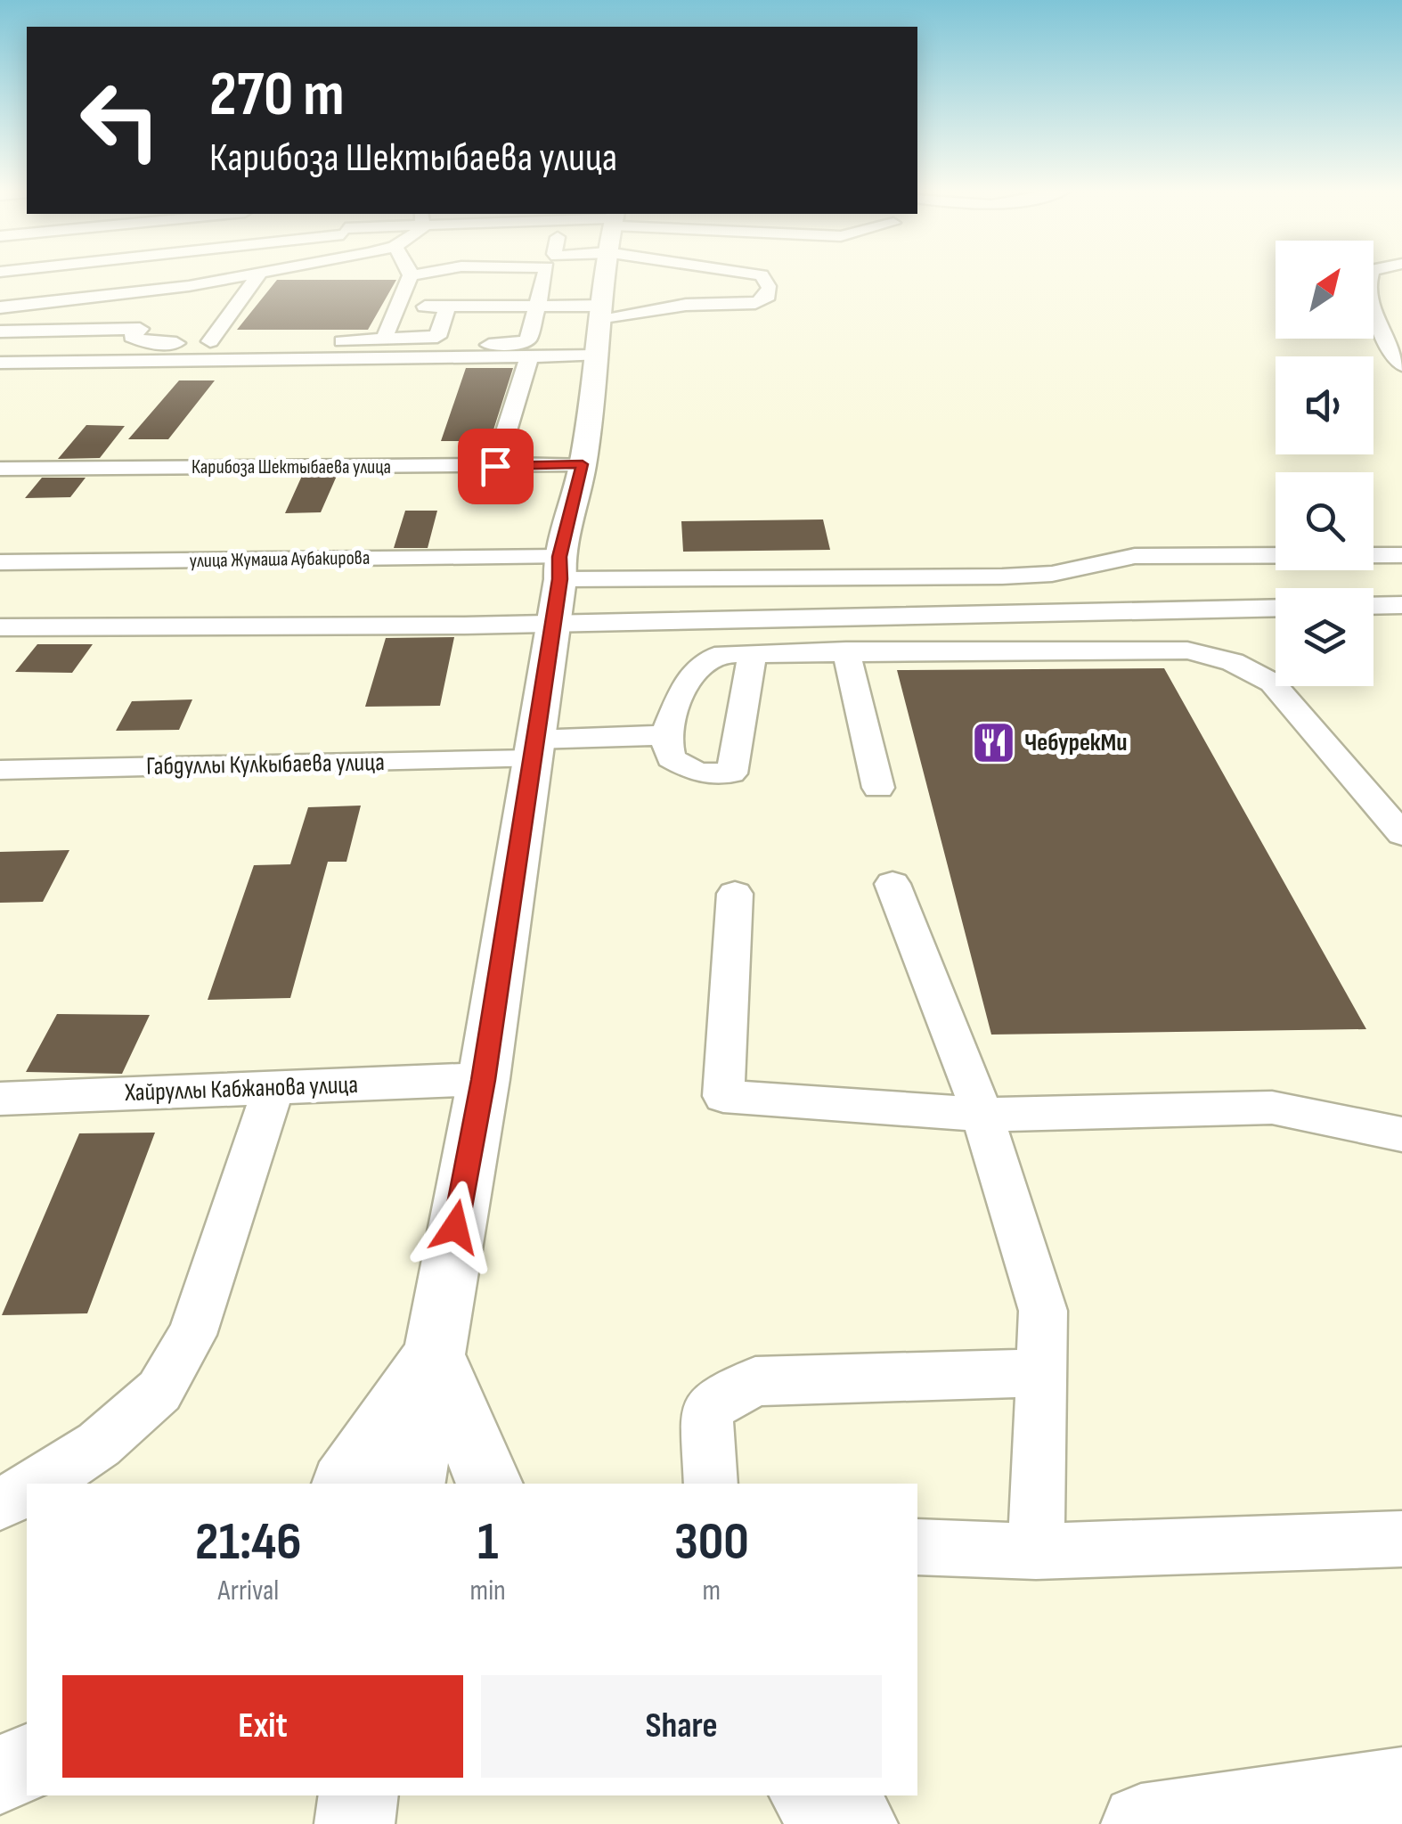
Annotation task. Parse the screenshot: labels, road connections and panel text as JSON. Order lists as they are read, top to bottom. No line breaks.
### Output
{"streets":{"street":["Карибоза Шектыбаева улица","улица Жумаша Аубакирова","Габдуллы Кулкыбаева улица","Хайруллы Кабжанова улица"]},"places":{"restaurant":["ЧебурекМи"]},"north":"top right","page":{"turn":["270 m","Карибоза Шектыбаева улица"],"eta":["21:46","Arrival","1","min","300","m"],"buttons":["Exit","Share"]}}
